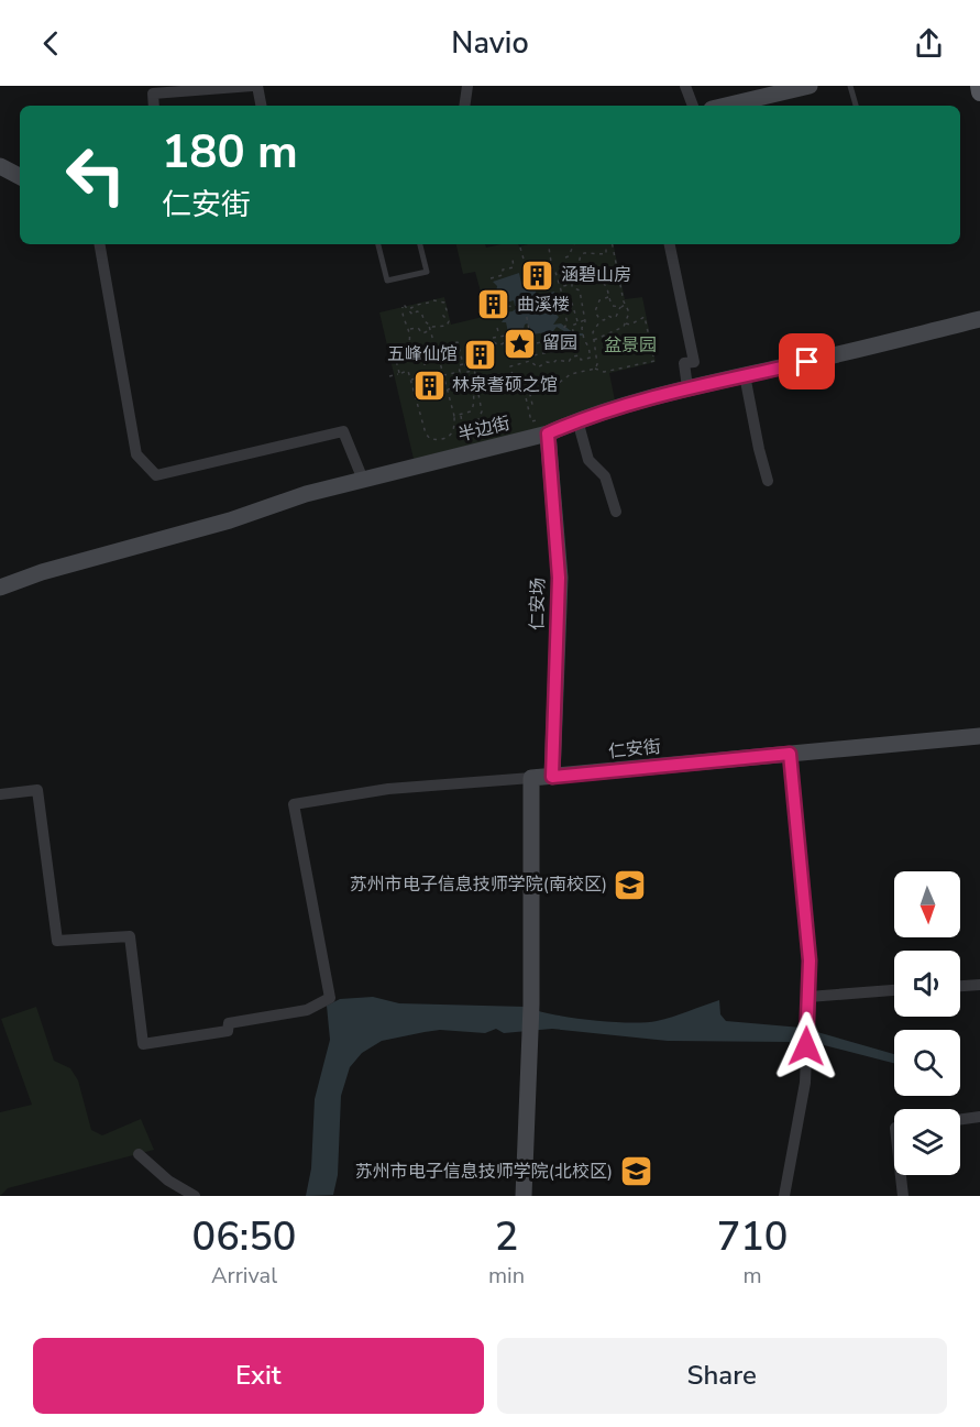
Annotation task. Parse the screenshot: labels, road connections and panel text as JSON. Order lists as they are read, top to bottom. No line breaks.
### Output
{"streets":{"street":["半边街","仁安场","仁安街"]},"crossings":[["半边街","仁安场"],["仁安场","仁安街"]],"parks":["盆景园"],"places":{"building":["涵碧山房","曲溪楼","五峰仙馆","林泉耆硕之馆"],"place":["留园"],"school or university":["苏州市电子信息技师学院(南校区)","苏州市电子信息技师学院(北校区)"]},"north":"bottom","page":{"header":"Navio","turn":["180 m","仁安街"],"eta":["06:50","Arrival","2","min","710","m"],"buttons":["Exit","Share"]}}
